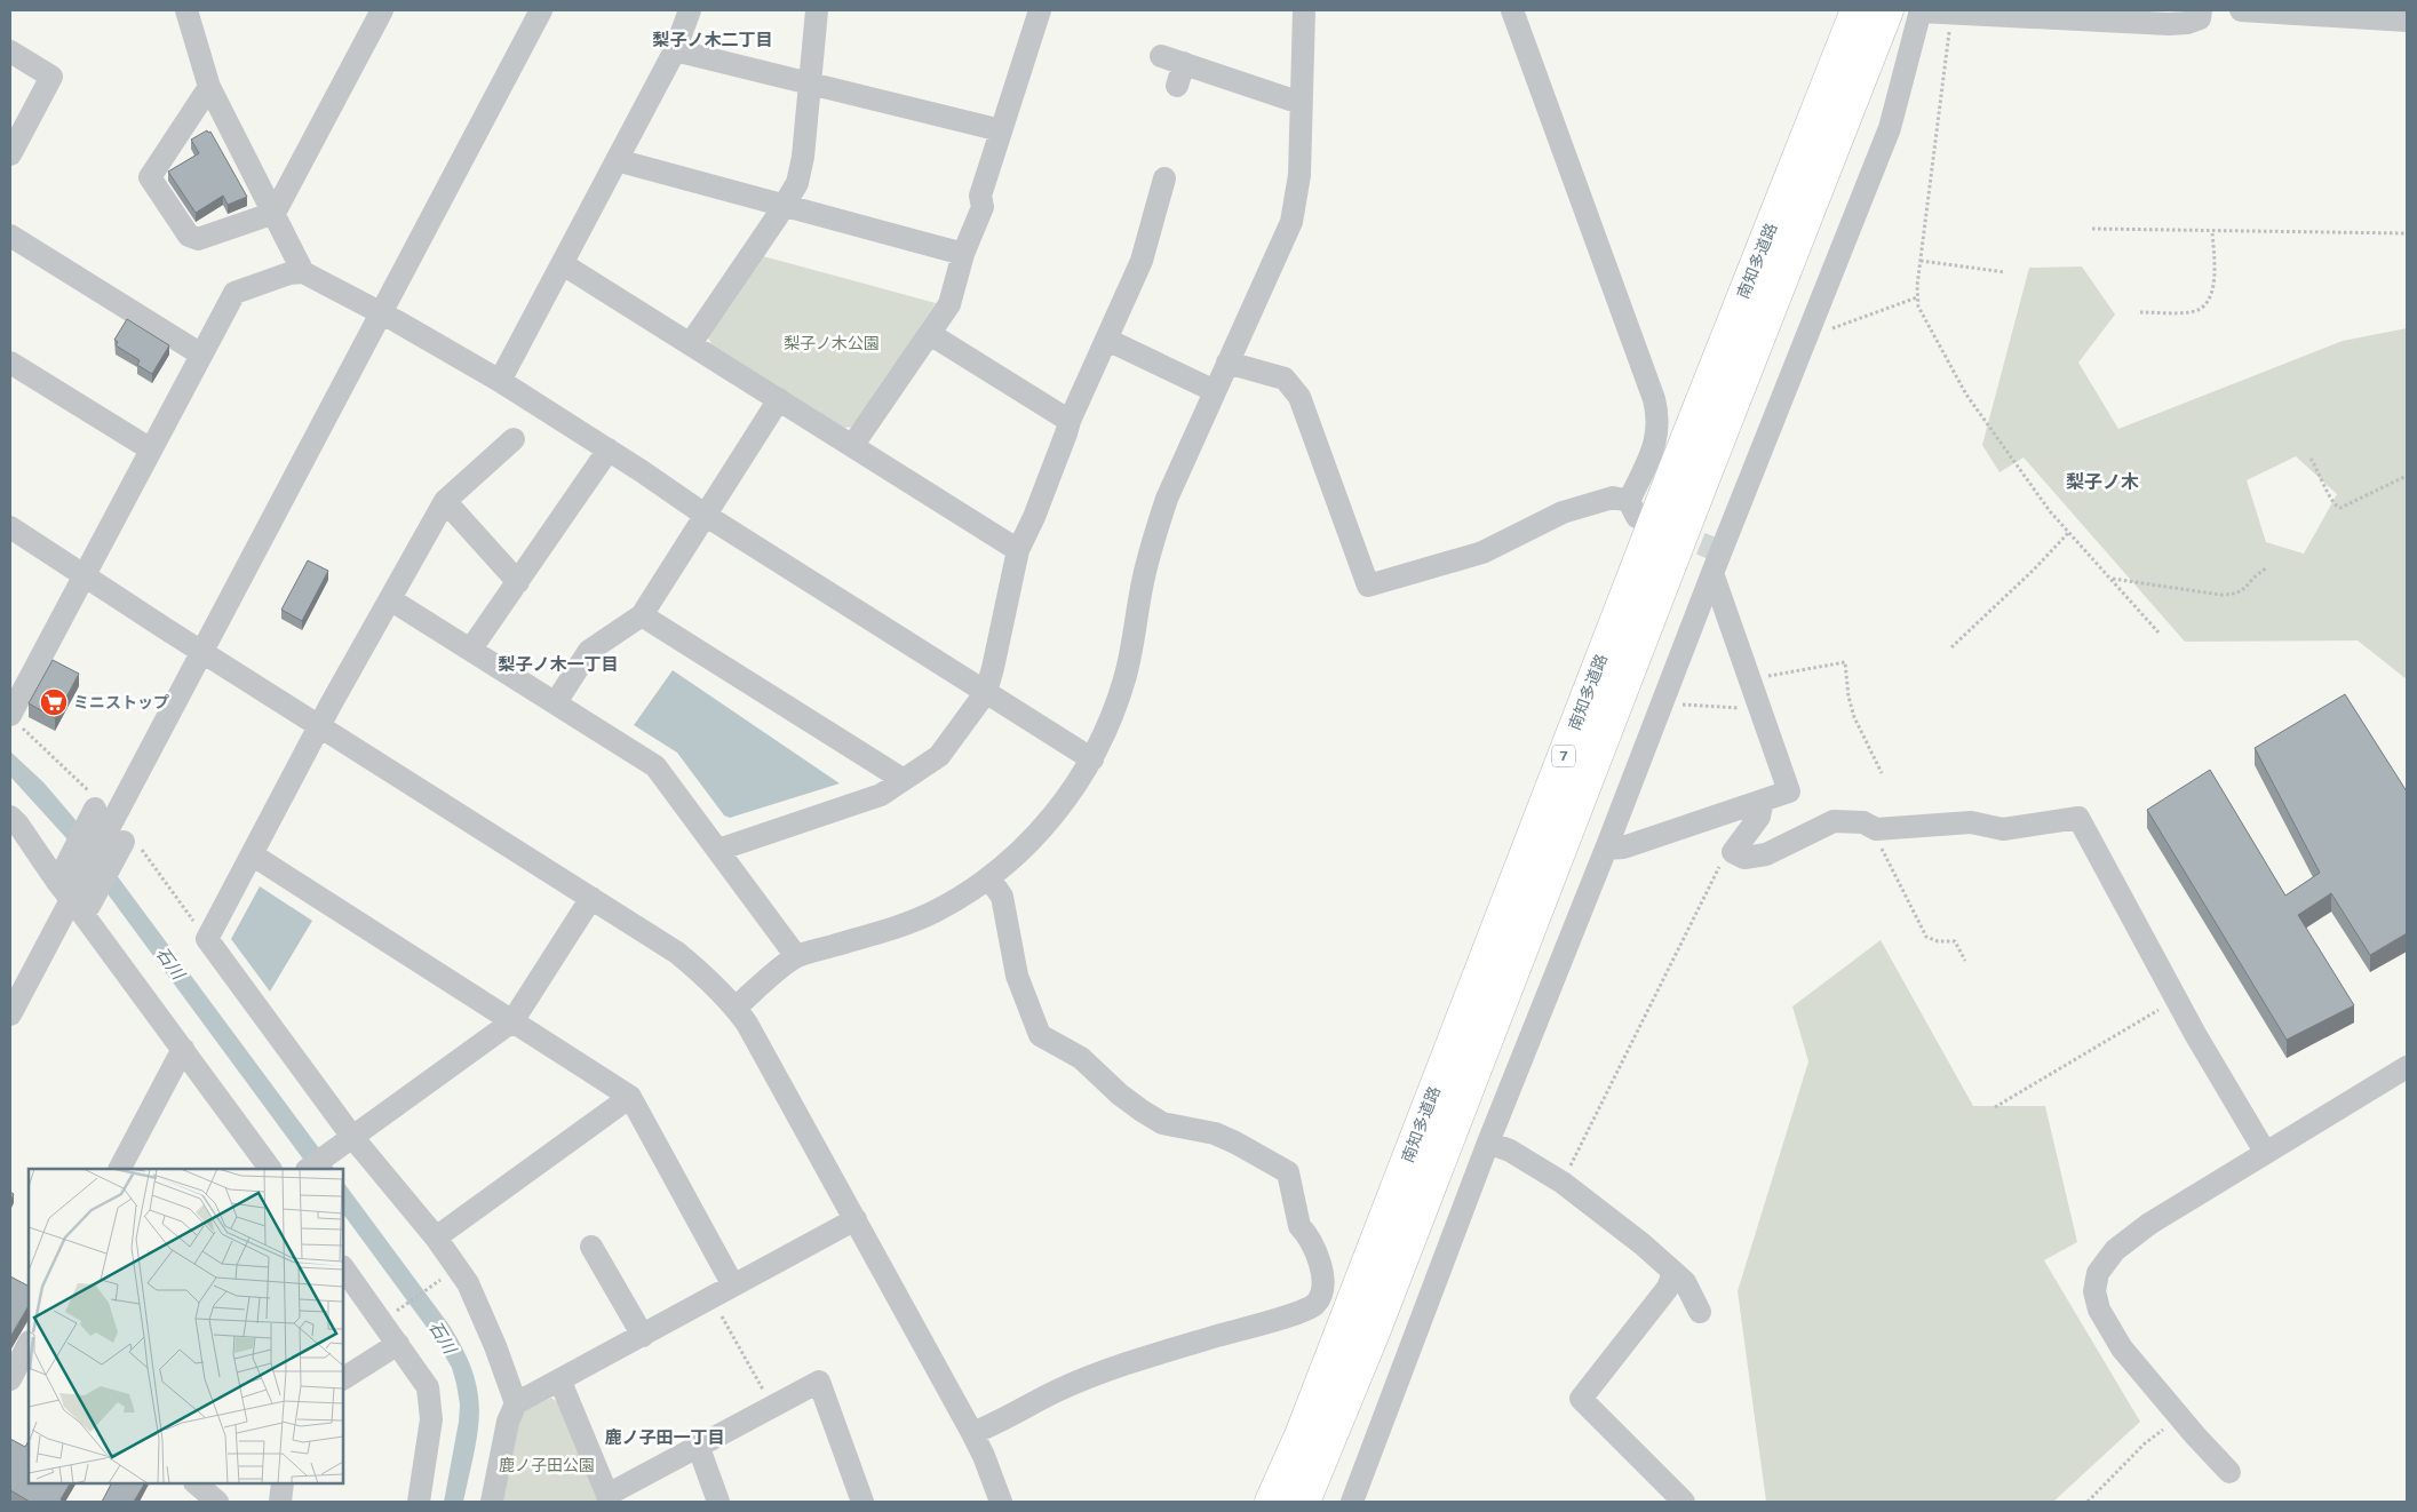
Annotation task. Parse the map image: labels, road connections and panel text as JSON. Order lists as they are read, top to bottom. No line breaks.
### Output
{"streets":{"highway":["南知多道路","7"]},"districts":["梨子ノ木二丁目","梨子ノ木","梨子ノ木一丁目","鹿ノ子田一丁目"],"water":["石川"],"parks":["梨子ノ木公園","鹿ノ子田公園"],"places":{"supermarket":["ミニストップ"]}}
